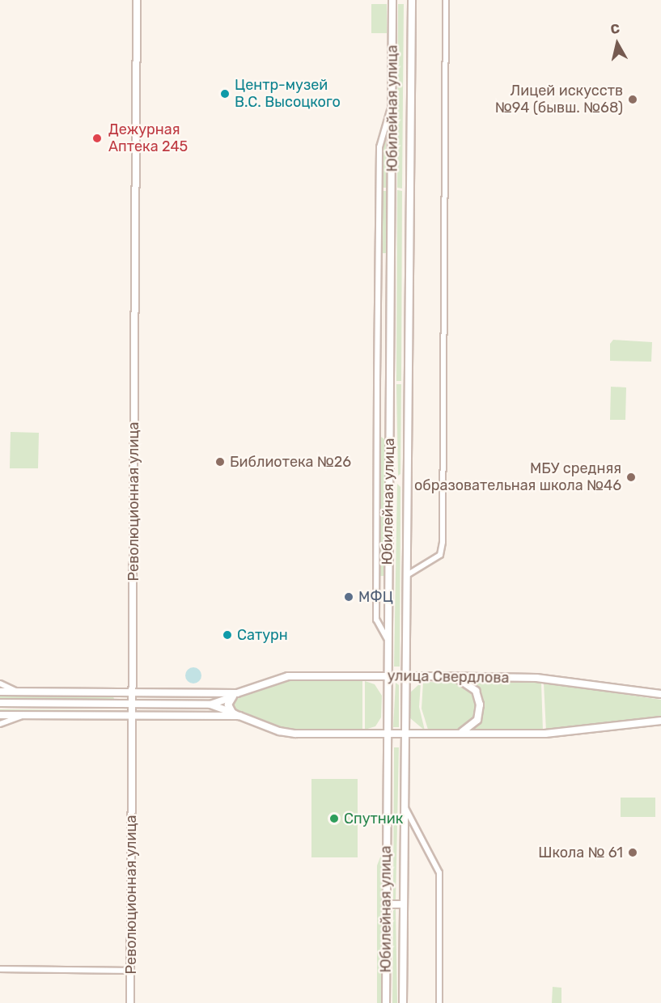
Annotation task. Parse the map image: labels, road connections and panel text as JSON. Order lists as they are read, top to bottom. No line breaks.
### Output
{"streets":{"main road":["Юбилейная улица","Революционная улица","улица Свердлова"]},"crossings":[["Юбилейная улица","улица Свердлова"],["Революционная улица","улица Свердлова"]],"places":["Центр-музей В.С. Высоцкого","Лицей искусств №94 (бывш. №68)","Дежурная Аптека 245","Библиотека №26","МБУ средняя образовательная школа №46","МФЦ","Сатурн","Спутник","Школа № 61"],"north":"top"}
